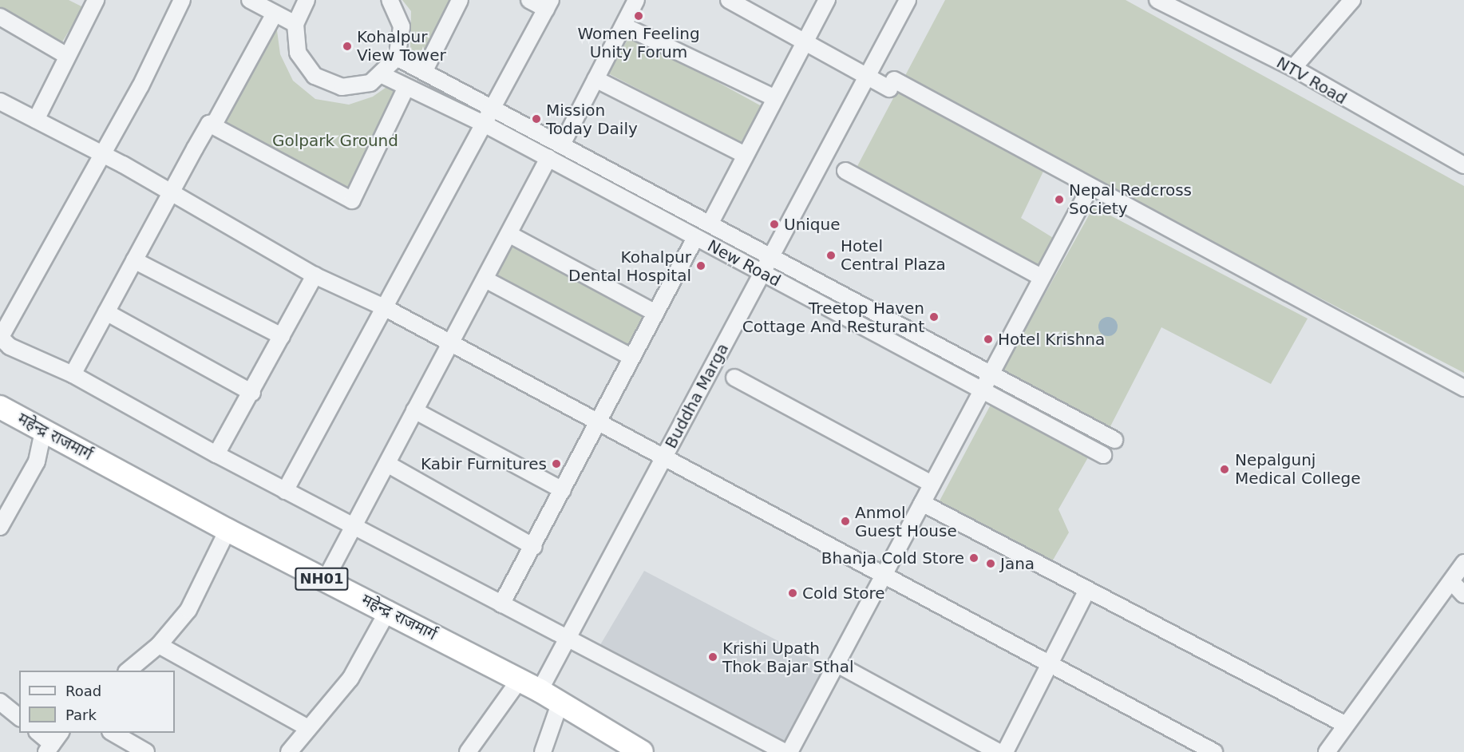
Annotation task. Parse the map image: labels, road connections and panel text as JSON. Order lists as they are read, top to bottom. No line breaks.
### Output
{"streets":{"highway":["महेन्द्र राजमार्ग","NH01"],"street":["NTV Road","New Road","Buddha Marga"]},"crossings":[["New Road","Buddha Marga"],["Buddha Marga","महेन्द्र राजमार्ग"]],"parks":["Golpark Ground"],"places":["Women Feeling Unity Forum","Kohalpur View Tower","Mission Today Daily","Nepal Redcross Society","Unique","Hotel Central Plaza","Kohalpur Dental Hospital","Treetop Haven Cottage And Resturant","Hotel Krishna","Kabir Furnitures","Nepalgunj Medical College","Anmol Guest House","Bhanja Cold Store","Jana","Cold Store","Krishi Upath Thok Bajar Sthal"],"legend":["Road","Park"]}
